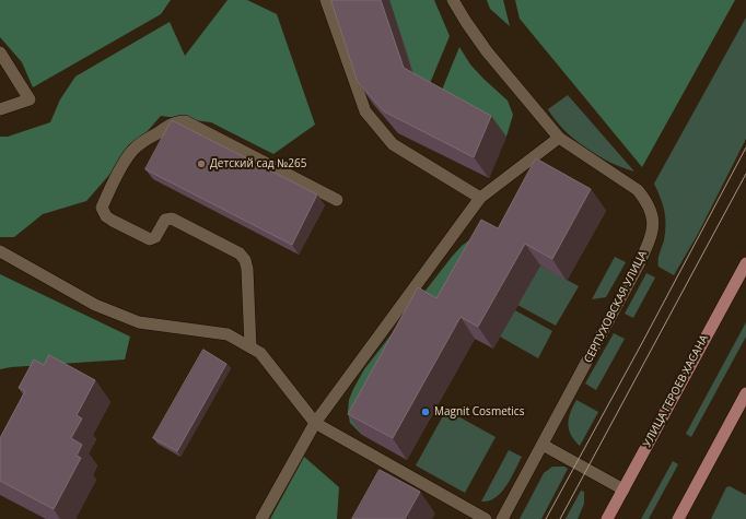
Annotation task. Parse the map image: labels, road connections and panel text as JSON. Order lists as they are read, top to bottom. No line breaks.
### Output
{"streets":{"main road":["УЛИЦА ГЕРОЕВ ХАСАНА"],"street":["СЕРПУХОВСКАЯ УЛИЦА"]},"places":["Детский сад №265","Magnit Cosmetics"]}
